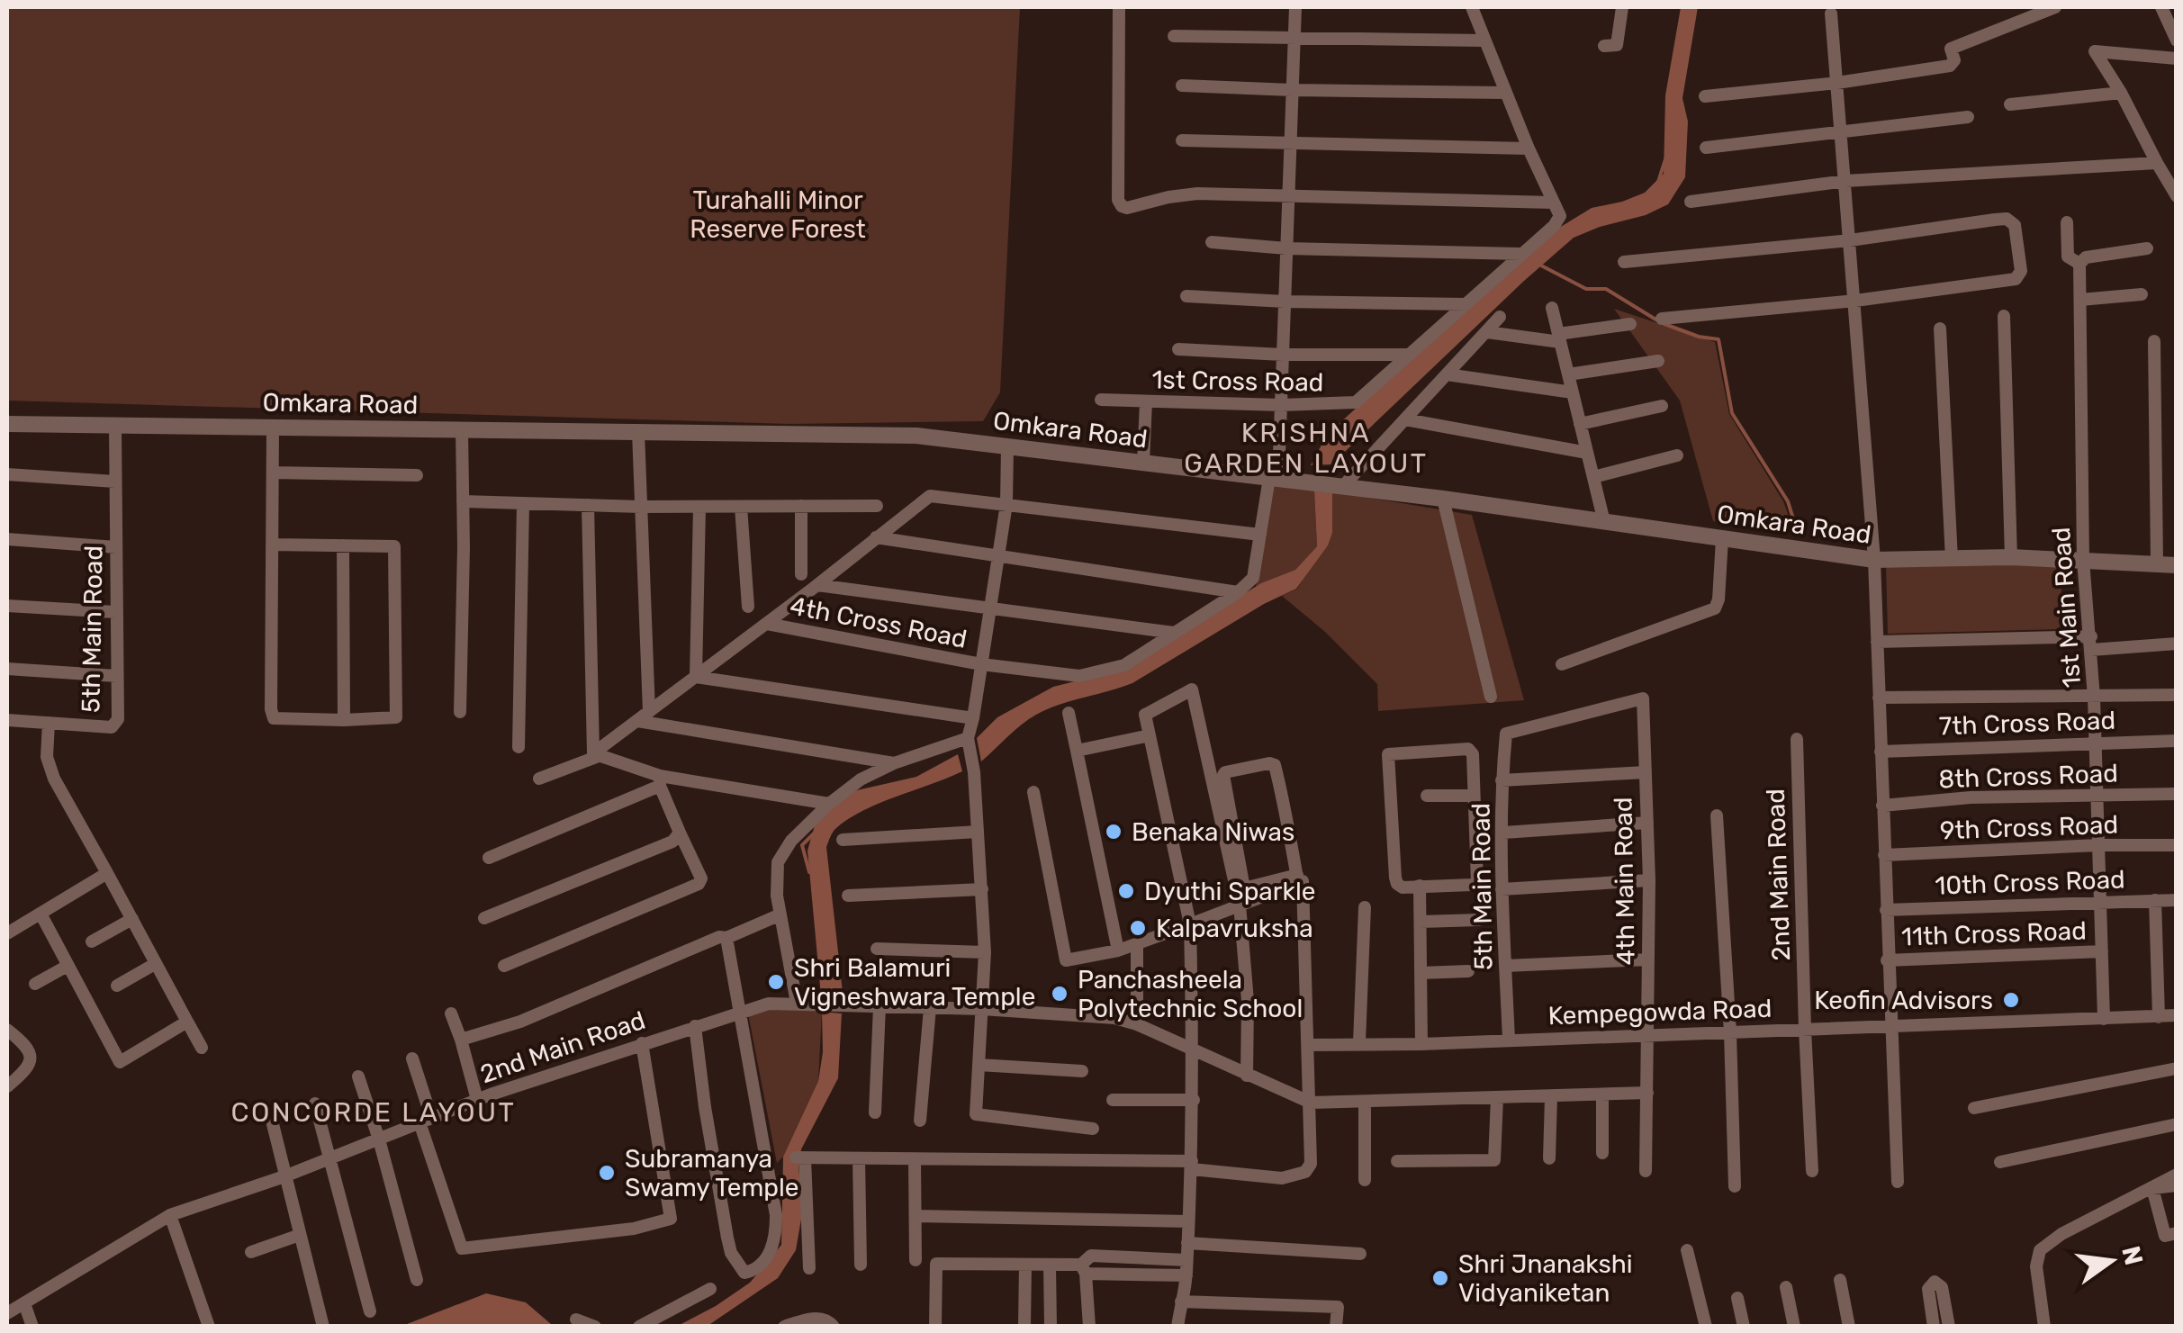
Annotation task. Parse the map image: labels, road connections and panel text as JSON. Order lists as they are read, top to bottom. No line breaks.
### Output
{"streets":{"street":["1st Cross Road","Omkara Road","1st Main Road","4th Cross Road","5th Main Road","7th Cross Road","8th Cross Road","9th Cross Road","2nd Main Road","4th Main Road","10th Cross Road","11th Cross Road","Kempegowda Road"]},"crossings":[["Omkara Road","1st Main Road"],["Omkara Road","5th Main Road"],["1st Main Road","7th Cross Road"],["1st Main Road","8th Cross Road"],["1st Main Road","9th Cross Road"],["1st Main Road","10th Cross Road"],["1st Main Road","11th Cross Road"],["1st Main Road","Kempegowda Road"],["5th Main Road","4th Main Road"],["5th Main Road","Kempegowda Road"],["2nd Main Road","Kempegowda Road"],["4th Main Road","Kempegowda Road"]],"districts":["KRISHNA GARDEN LAYOUT","CONCORDE LAYOUT"],"parks":["Turahalli Minor Reserve Forest"],"places":["Benaka Niwas","Dyuthi Sparkle","Kalpavruksha","Shri Balamuri Vigneshwara Temple","Panchasheela Polytechnic School","Keofin Advisors","Subramanya Swamy Temple","Shri Jnanakshi Vidyaniketan"],"north":"right"}
